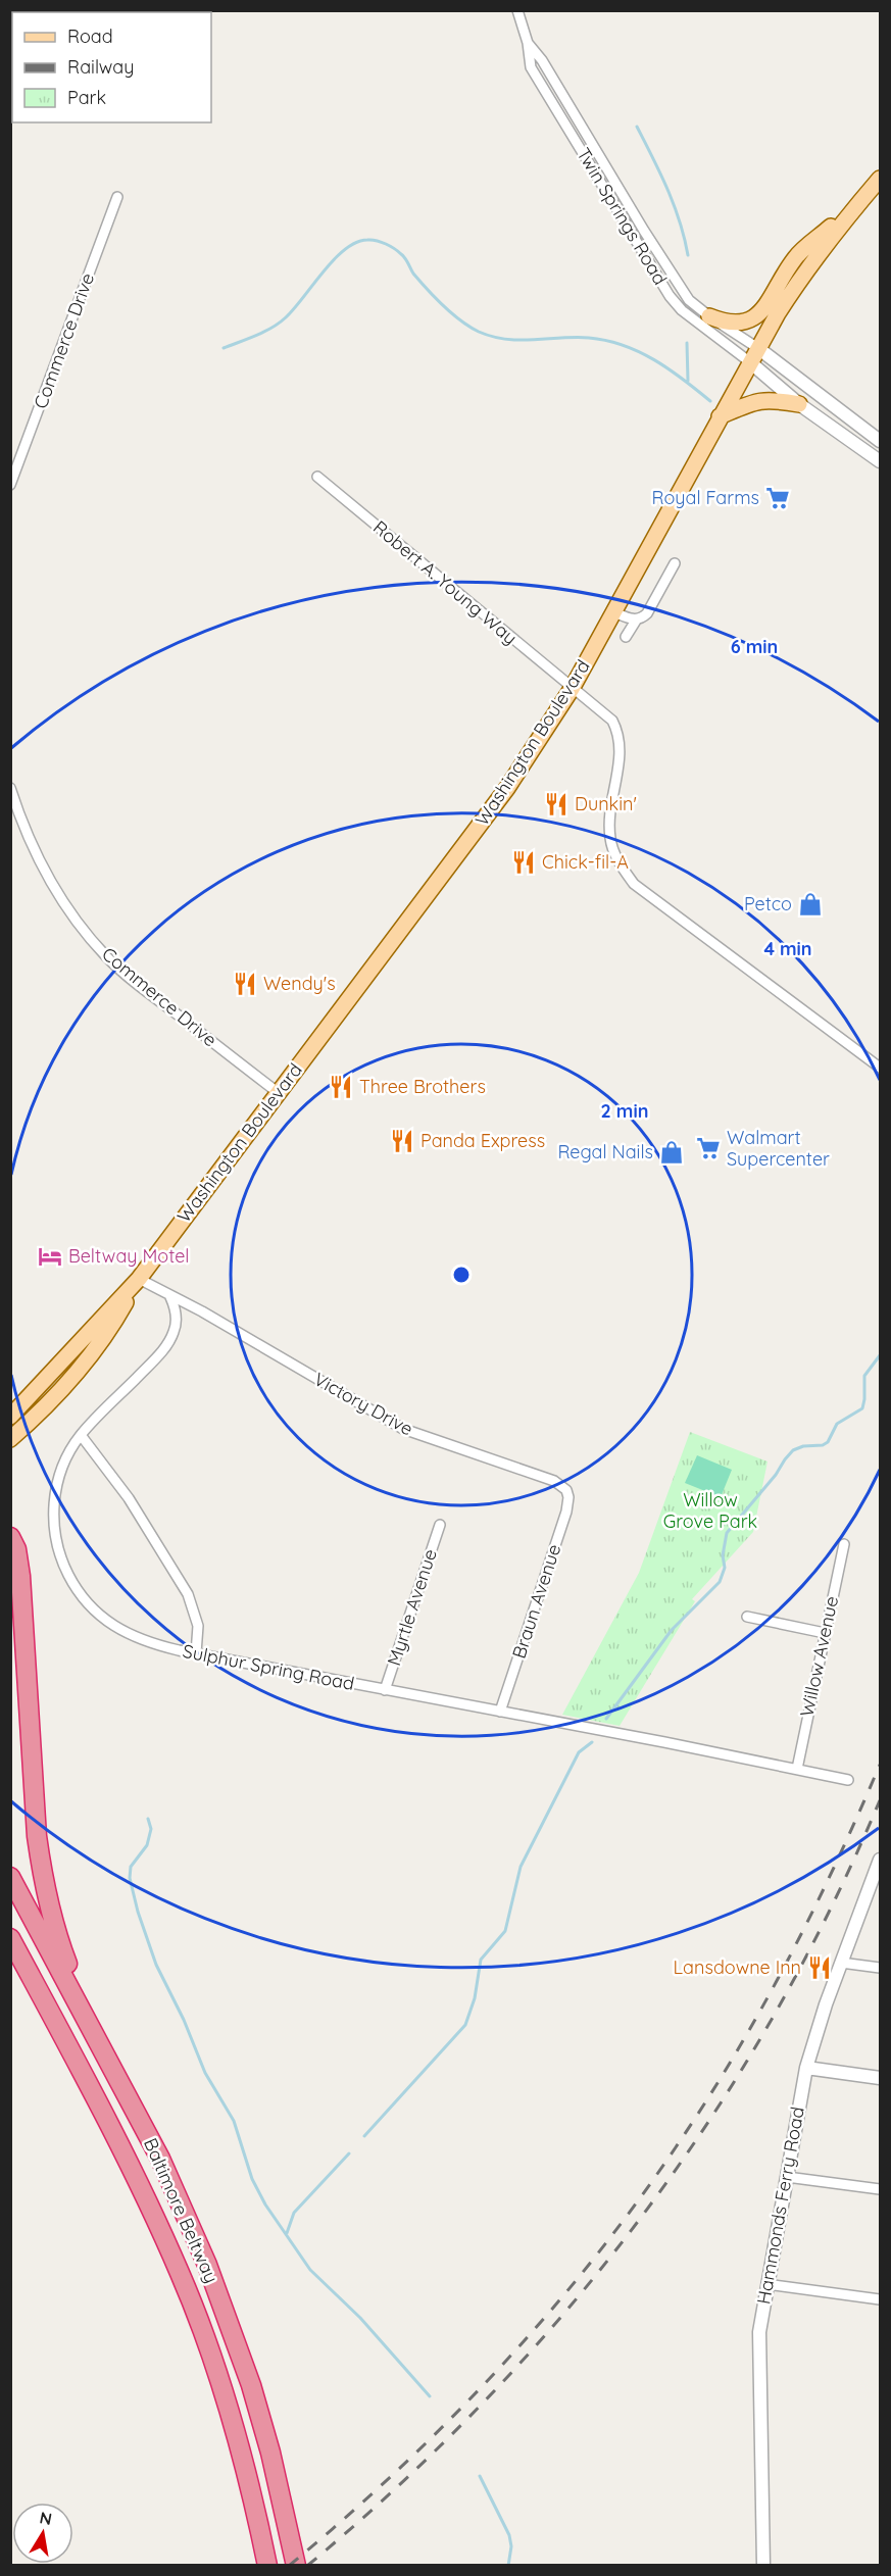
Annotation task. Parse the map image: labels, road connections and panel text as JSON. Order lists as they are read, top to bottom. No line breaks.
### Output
{"streets":{"highway":["Baltimore Beltway"],"main road":["Washington Boulevard"],"street":["Twin Springs Road","Commerce Drive","Robert A. Young Way","Victory Drive","Braun Avenue","Myrtle Avenue","Willow Avenue","Sulphur Spring Road","Hammonds Ferry Road"]},"crossings":[["Twin Springs Road","Washington Boulevard"],["Commerce Drive","Washington Boulevard"],["Robert A. Young Way","Washington Boulevard"],["Victory Drive","Braun Avenue"],["Victory Drive","Sulphur Spring Road"],["Braun Avenue","Sulphur Spring Road"],["Myrtle Avenue","Sulphur Spring Road"],["Willow Avenue","Sulphur Spring Road"]],"parks":["Willow Grove Park"],"places":{"supermarket":["Royal Farms","Walmart Supercenter"],"restaurant":["Dunkin'","Chick-fil-A","Wendy's","Three Brothers","Panda Express","Lansdowne Inn"],"shop":["Petco","Regal Nails"],"hotel":["Beltway Motel"]},"legend":["Road","Railway","Park"],"north":"top","rings":["6 min","4 min","2 min"]}
